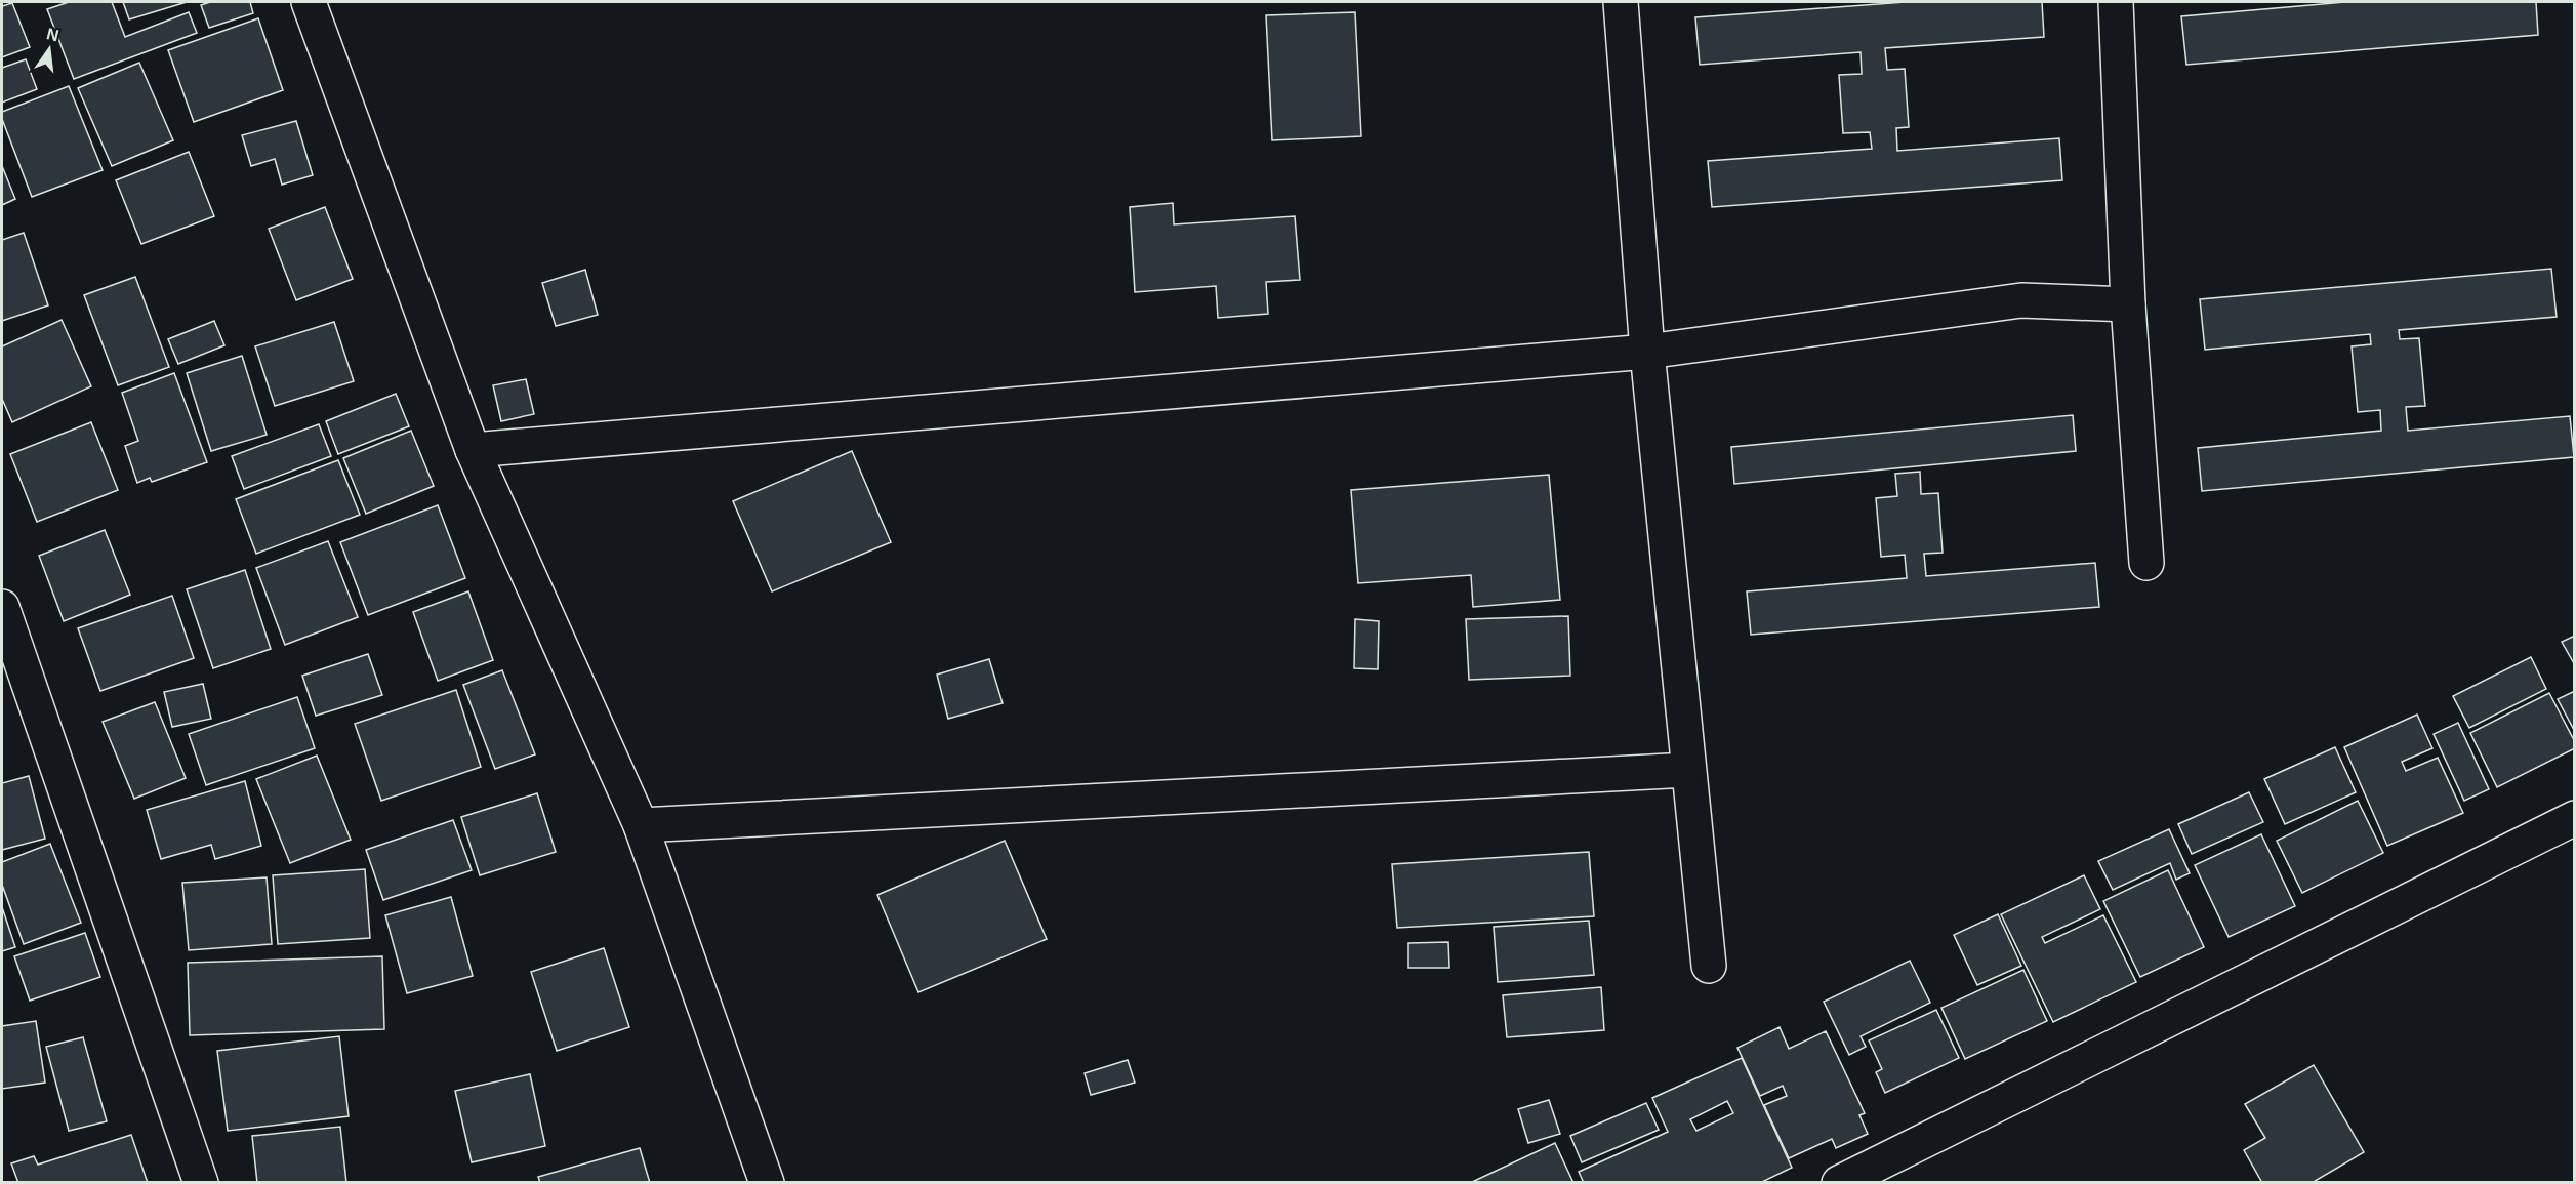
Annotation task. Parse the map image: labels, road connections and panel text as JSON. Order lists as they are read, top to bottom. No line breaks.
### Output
{"north":"top"}
